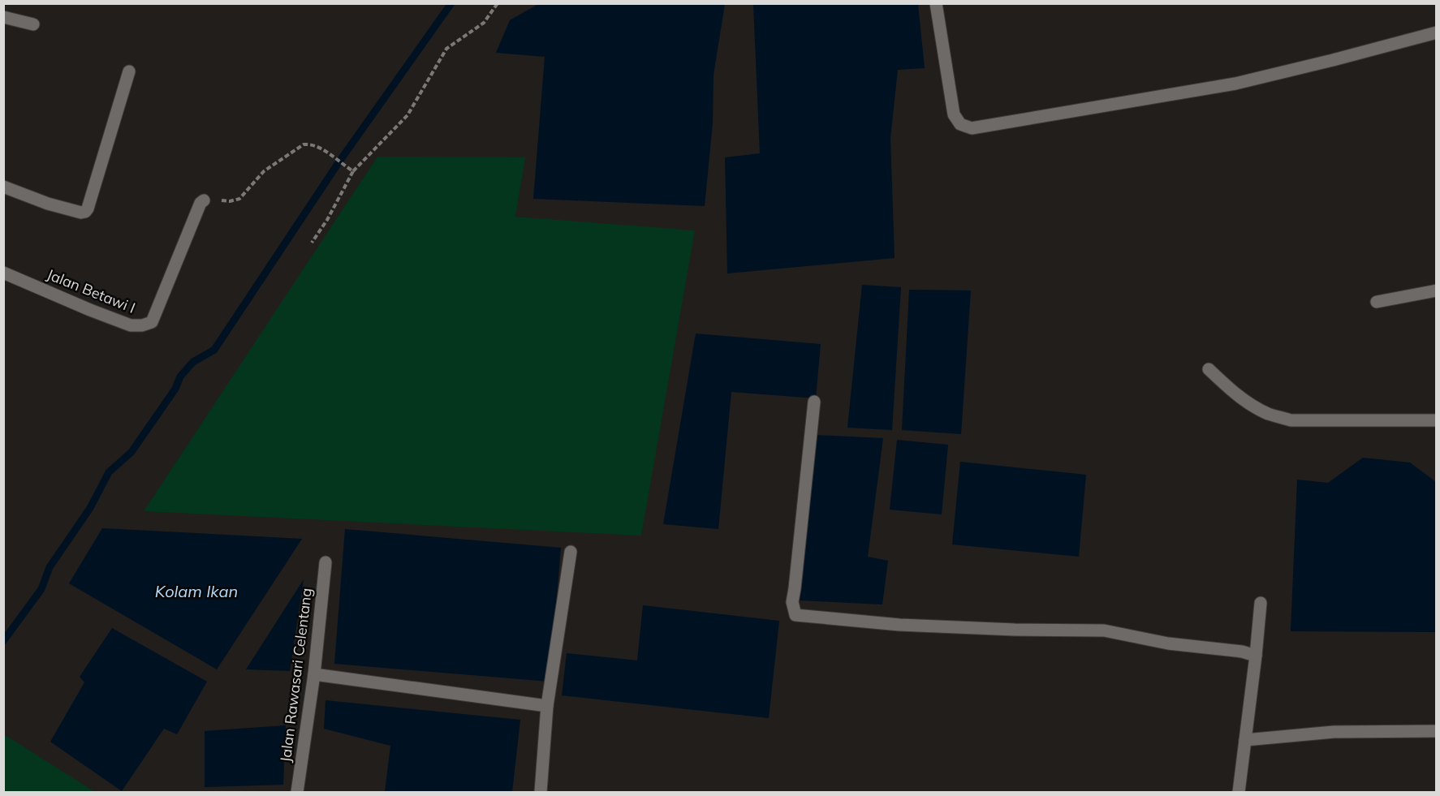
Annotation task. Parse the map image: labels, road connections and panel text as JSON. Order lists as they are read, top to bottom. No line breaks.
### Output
{"streets":{"street":["Jalan Betawi I","Jalan Rawasari Celentang"]},"water":["Kolam Ikan"]}
